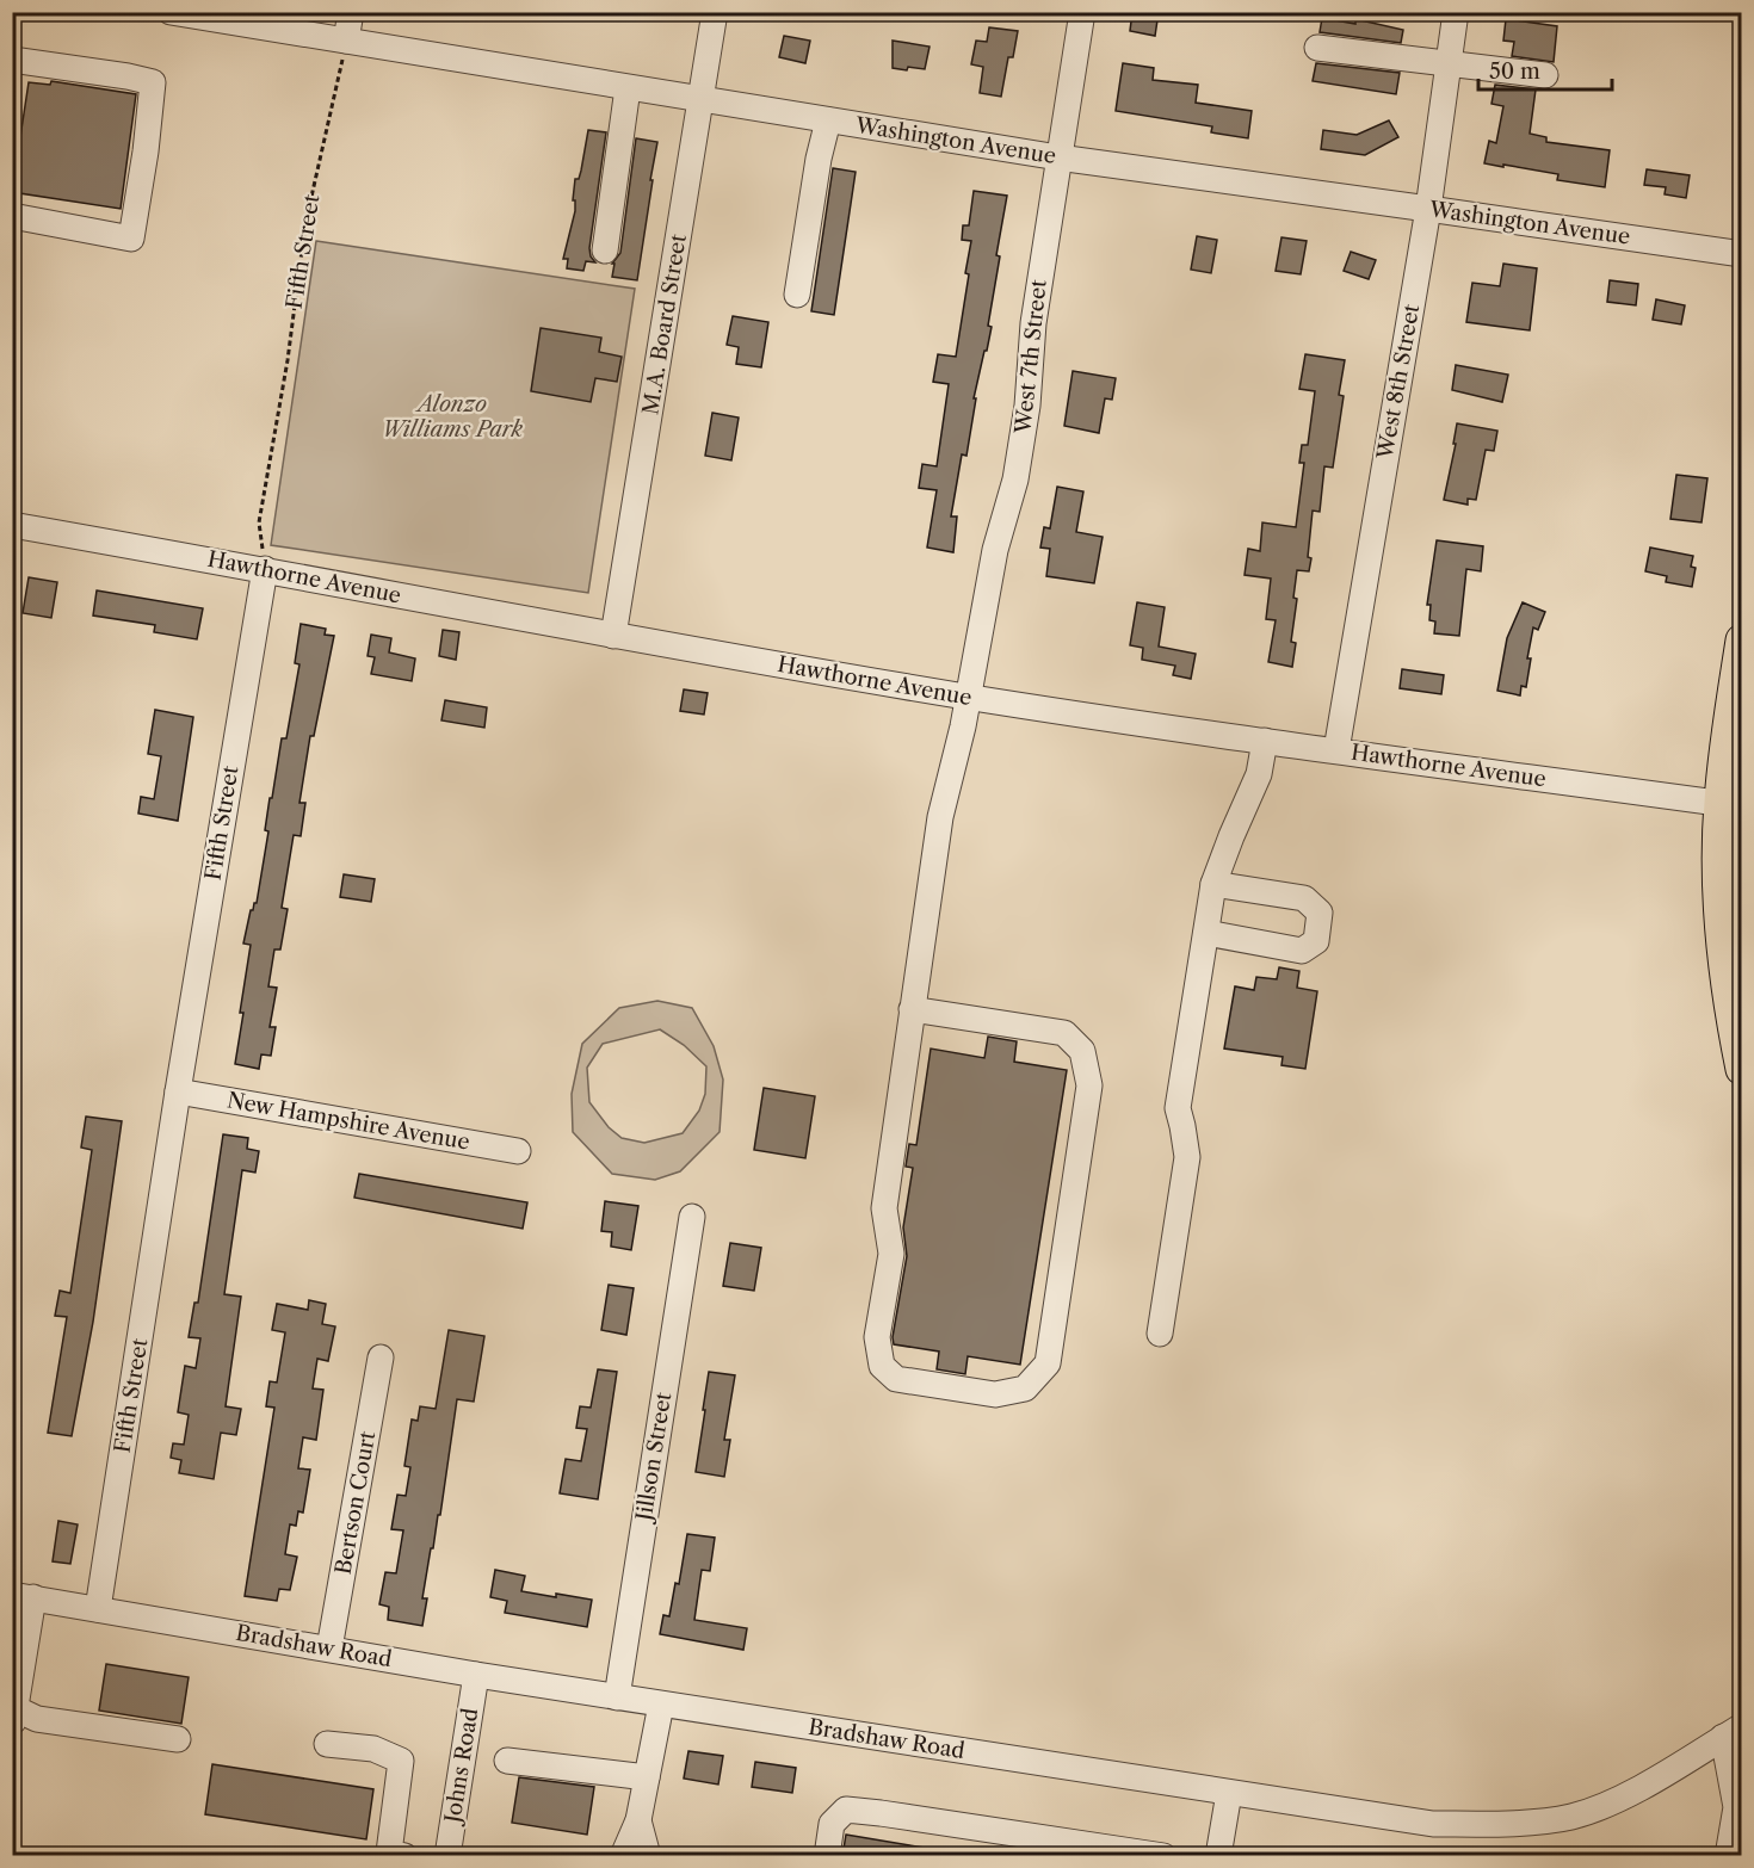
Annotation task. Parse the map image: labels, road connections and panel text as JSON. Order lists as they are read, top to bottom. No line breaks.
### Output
{"streets":{"street":["Washington Avenue","Fifth Street","M.A. Board Street","West 7th Street","West 8th Street","Hawthorne Avenue","New Hampshire Avenue","Jillson Street","Bertson Court","Bradshaw Road","Johns Road"]},"crossings":[["Washington Avenue","Fifth Street"],["Washington Avenue","M.A. Board Street"],["Washington Avenue","West 7th Street"],["Washington Avenue","West 8th Street"],["Fifth Street","Hawthorne Avenue"],["Fifth Street","New Hampshire Avenue"],["Fifth Street","Bradshaw Road"],["M.A. Board Street","Hawthorne Avenue"],["West 7th Street","Hawthorne Avenue"],["West 8th Street","Hawthorne Avenue"],["Jillson Street","Bradshaw Road"],["Bertson Court","Bradshaw Road"],["Bradshaw Road","Johns Road"]],"parks":["Alonzo Williams Park"],"scale_bar":"50 m"}
